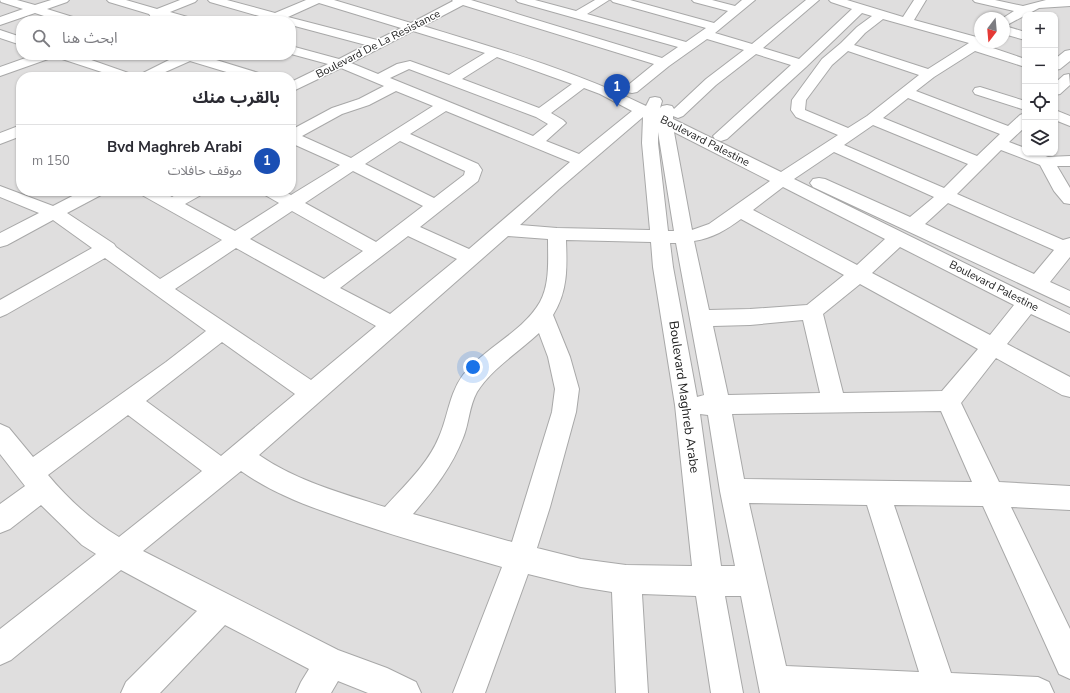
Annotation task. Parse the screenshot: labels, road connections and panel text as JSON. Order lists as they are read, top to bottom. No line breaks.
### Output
{"streets":{"street":["Boulevard De La Resistance","Boulevard Palestine","Boulevard Maghreb Arabe"]},"crossings":[["Boulevard De La Resistance","Boulevard Palestine"],["Boulevard Palestine","Boulevard Maghreb Arabe"]],"north":"bottom","page":{"map_buttons":["+","−"],"search":"ابحث هنا","heading":"بالقرب منك","pins":"1","list":[{"mark":"1","name":"Bvd Maghreb Arabi","note":"موقف حافلات","value":"150 m"}]}}
